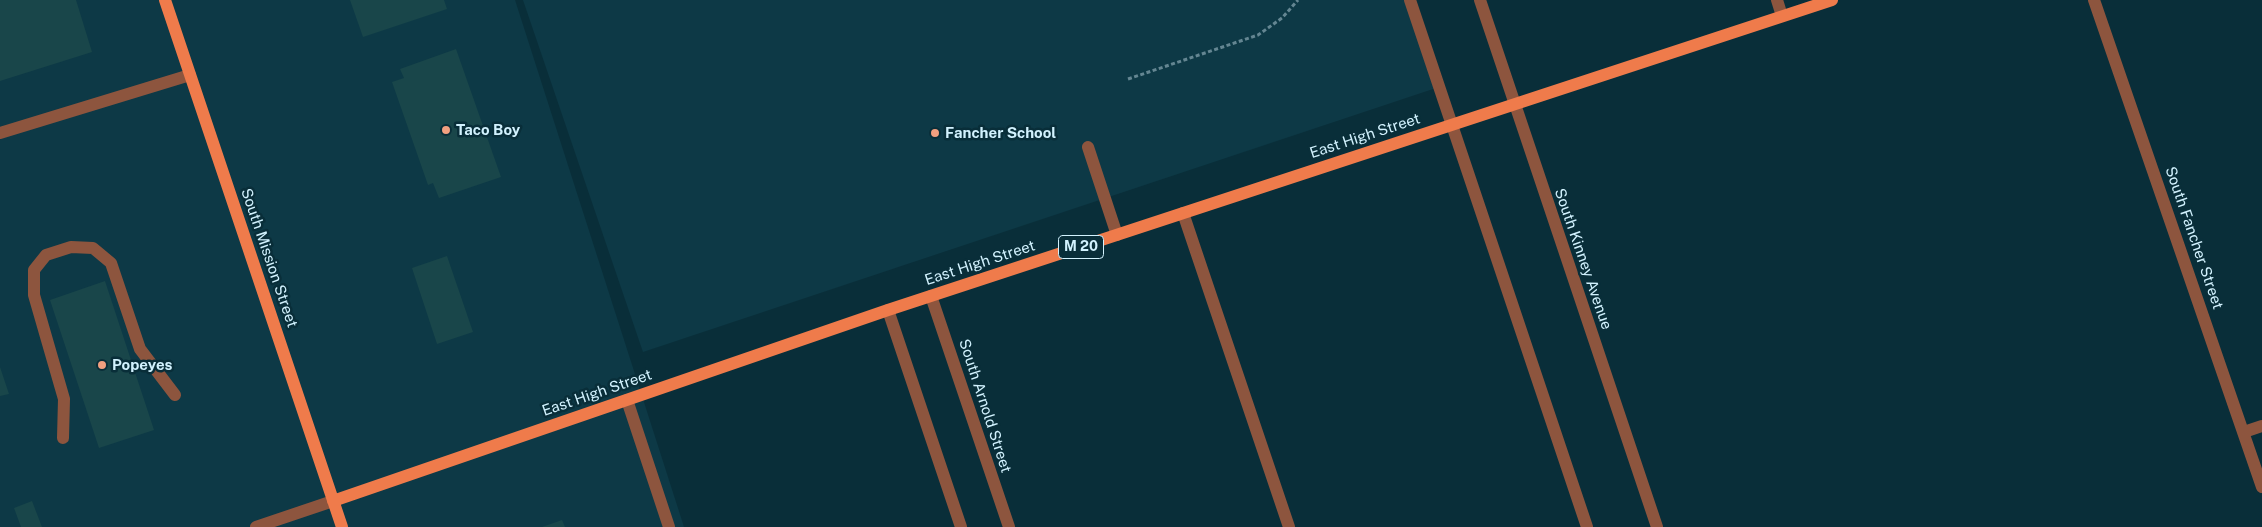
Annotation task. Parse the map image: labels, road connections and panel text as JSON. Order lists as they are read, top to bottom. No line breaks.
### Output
{"streets":{"main road":["East High Street","M 20","South Mission Street"],"street":["South Fancher Street","South Kinney Avenue","South Arnold Street"]},"crossings":[["East High Street","South Mission Street"],["East High Street","South Kinney Avenue"],["East High Street","South Arnold Street"]],"places":["Taco Boy","Fancher School","Popeyes"]}
